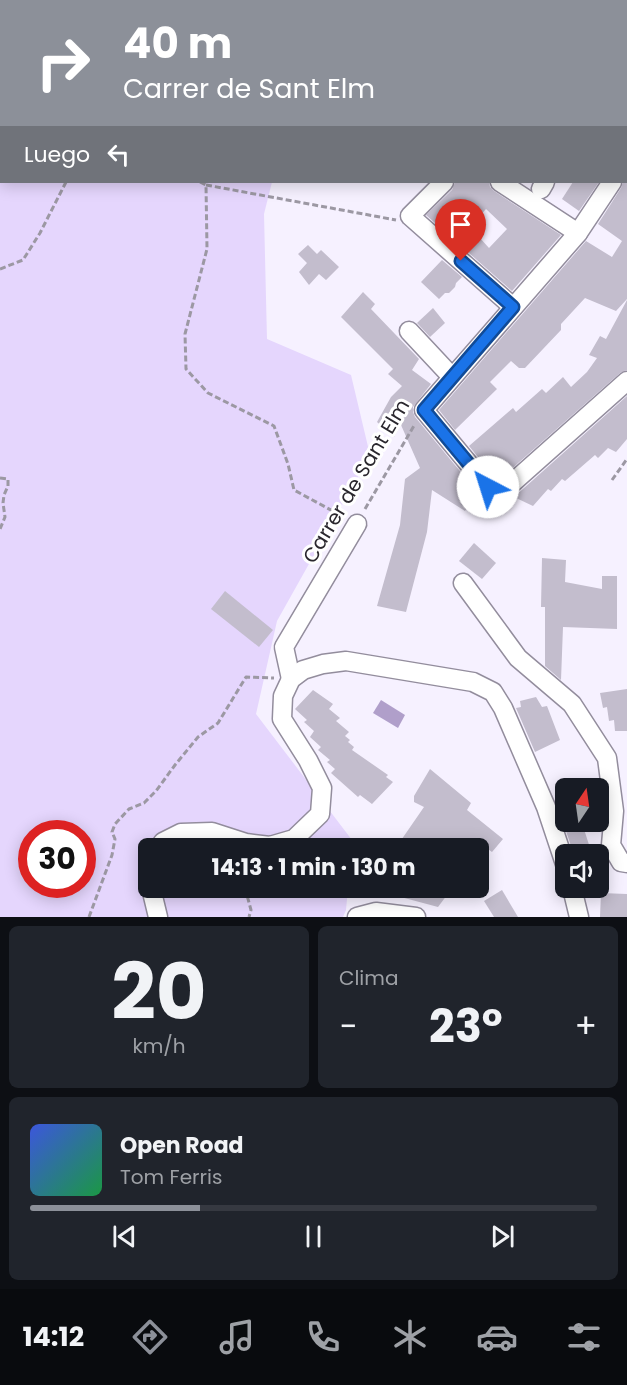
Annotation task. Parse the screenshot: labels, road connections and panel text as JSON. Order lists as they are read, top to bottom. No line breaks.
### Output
{"streets":{"street":["Carrer de Sant Elm"]},"north":"top","page":{"turn":["40 m","Carrer de Sant Elm"],"then":"Luego","limit":"30","trip":"14:13 · 1 min · 130 m","tile":[["20","km/h"],"Clima"],"heat":["−","23°","+"],"song":["Open Road","Tom Ferris"],"tabs":"14:12"}}
